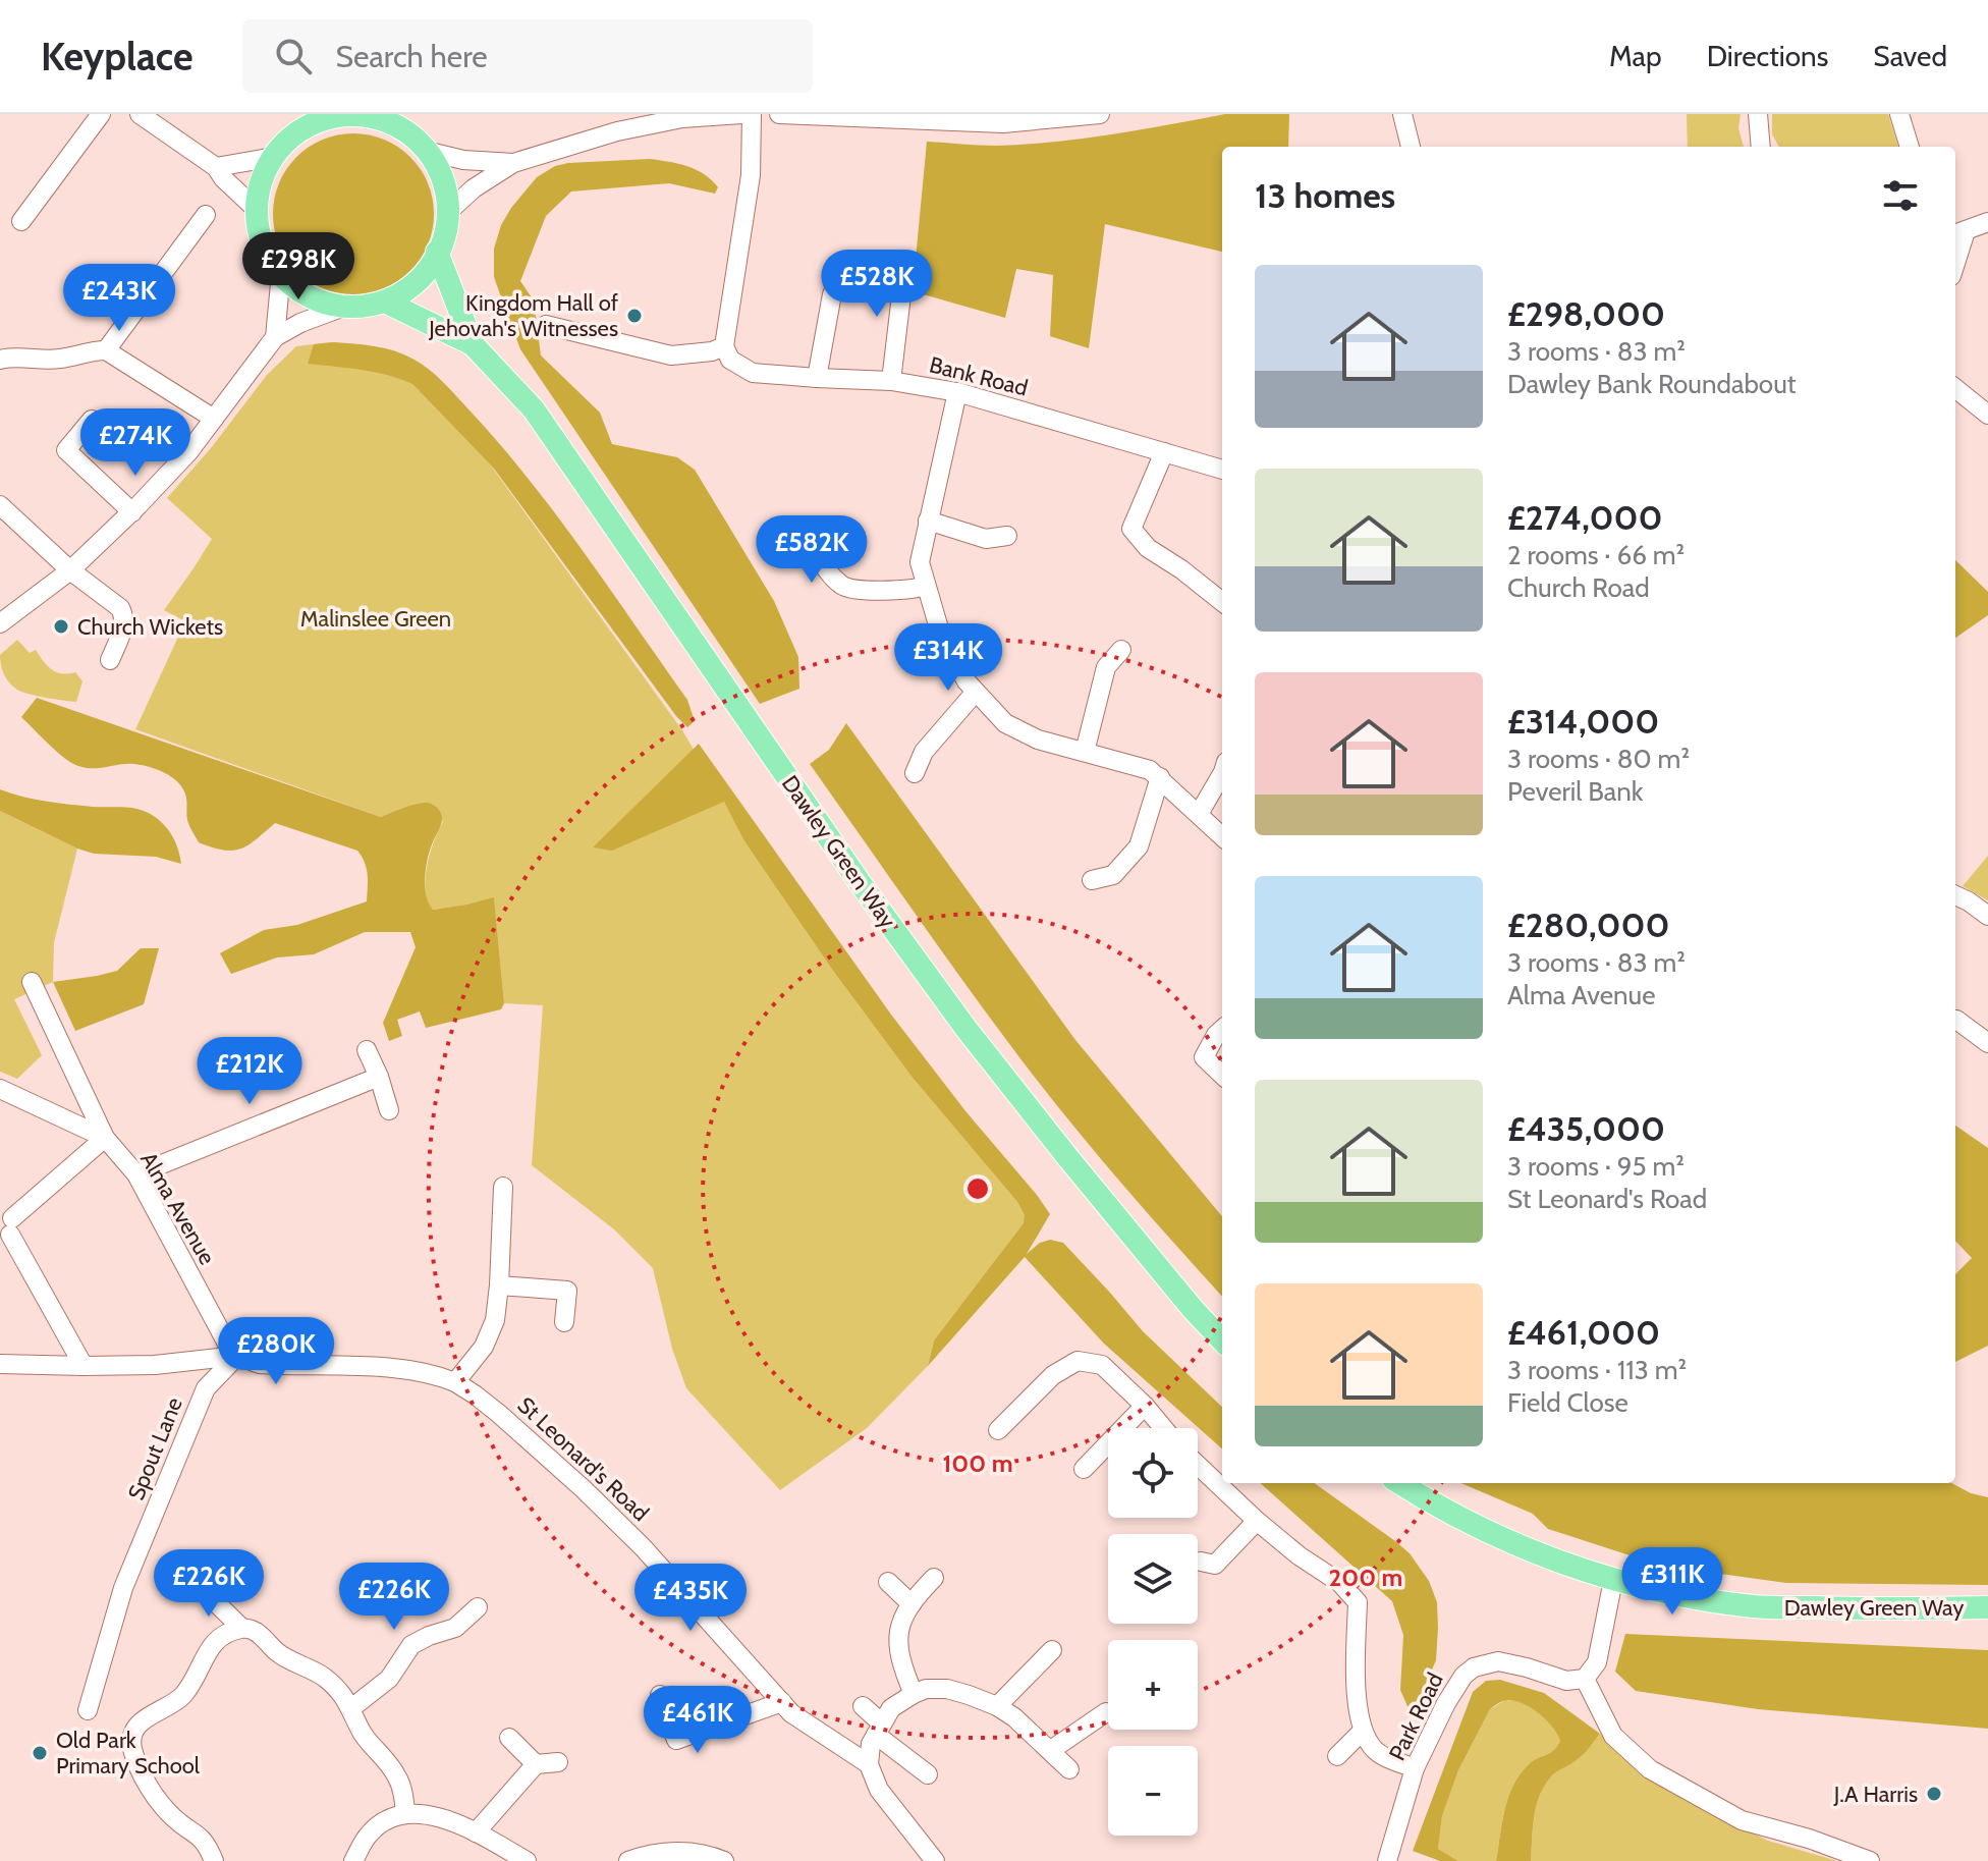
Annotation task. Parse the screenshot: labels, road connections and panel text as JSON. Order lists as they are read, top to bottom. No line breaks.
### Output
{"streets":{"main road":["Dawley Green Way"],"street":["Bank Road","Alma Avenue","Spout Lane","St Leonard's Road","Park Road"]},"crossings":[["Alma Avenue","Spout Lane"]],"parks":["Malinslee Green"],"places":["Kingdom Hall of Jehovah's Witnesses","Church Wickets","Old Park Primary School","J.A Harris"],"page":{"header":"Keyplace","search":"Search here","nav":["Map","Directions","Saved"],"heading":"13 homes","price":["£298K","£528K","£243K","£274K","£582K","£314K","£212K","£280K","£311K","£226K","£226K","£435K","£461K"],"list":[{"name":"£298,000","note":"3 rooms · 83 m² · Dawley Bank Roundabout"},{"name":"£274,000","note":"2 rooms · 66 m² · Church Road"},{"name":"£314,000","note":"3 rooms · 80 m² · Peveril Bank"},{"name":"£280,000","note":"3 rooms · 83 m² · Alma Avenue"},{"name":"£435,000","note":"3 rooms · 95 m² · St Leonard's Road"},{"name":"£461,000","note":"3 rooms · 113 m² · Field Close"}],"map_buttons":["+","−"]},"rings":["100 m","200 m"]}
